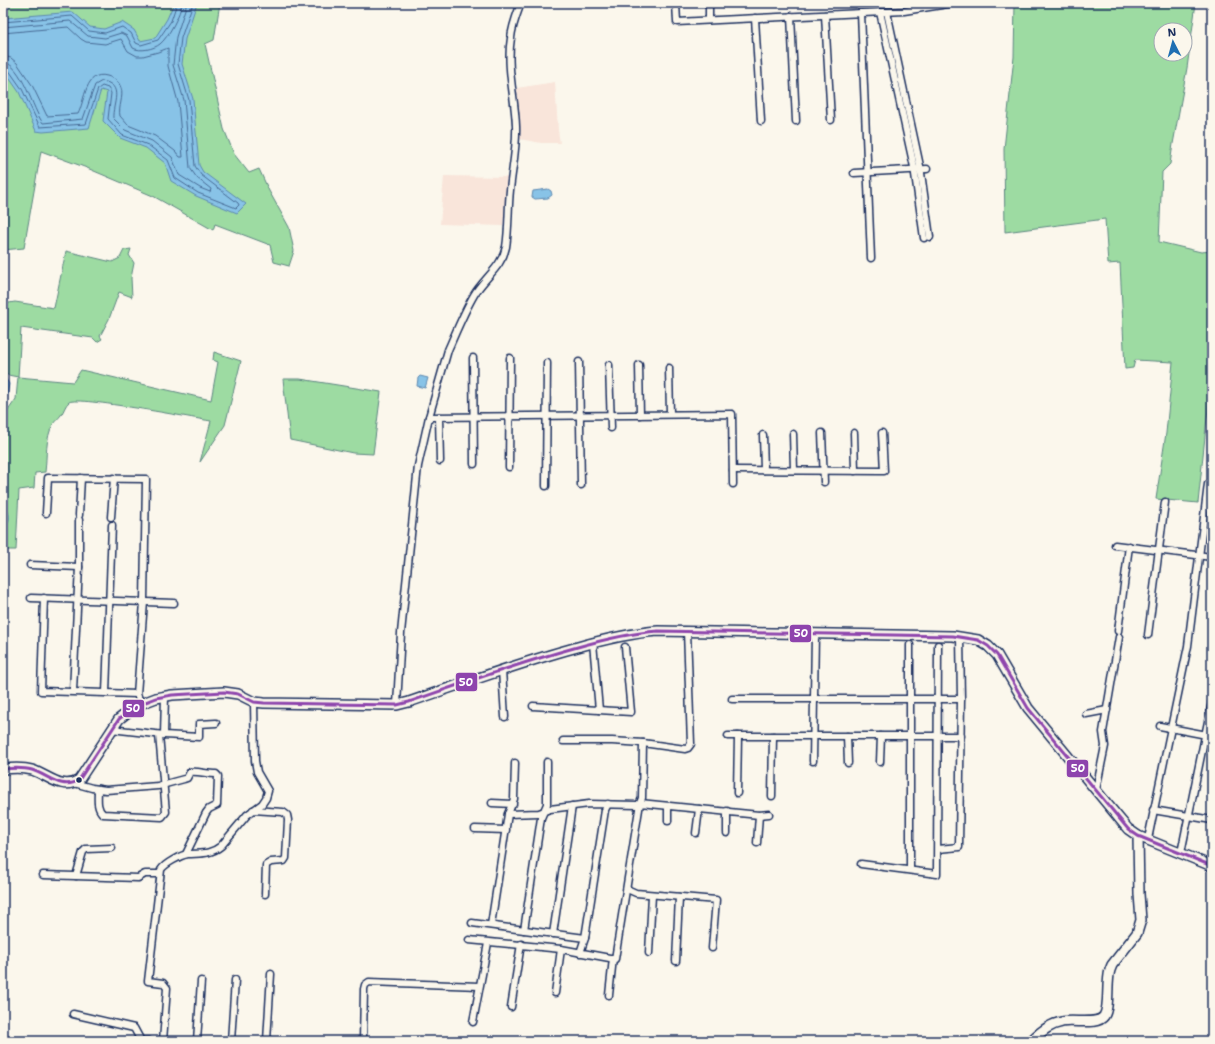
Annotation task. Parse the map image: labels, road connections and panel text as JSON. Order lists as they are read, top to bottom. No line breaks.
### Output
{"lines":["transit line 50"],"north":"top"}
